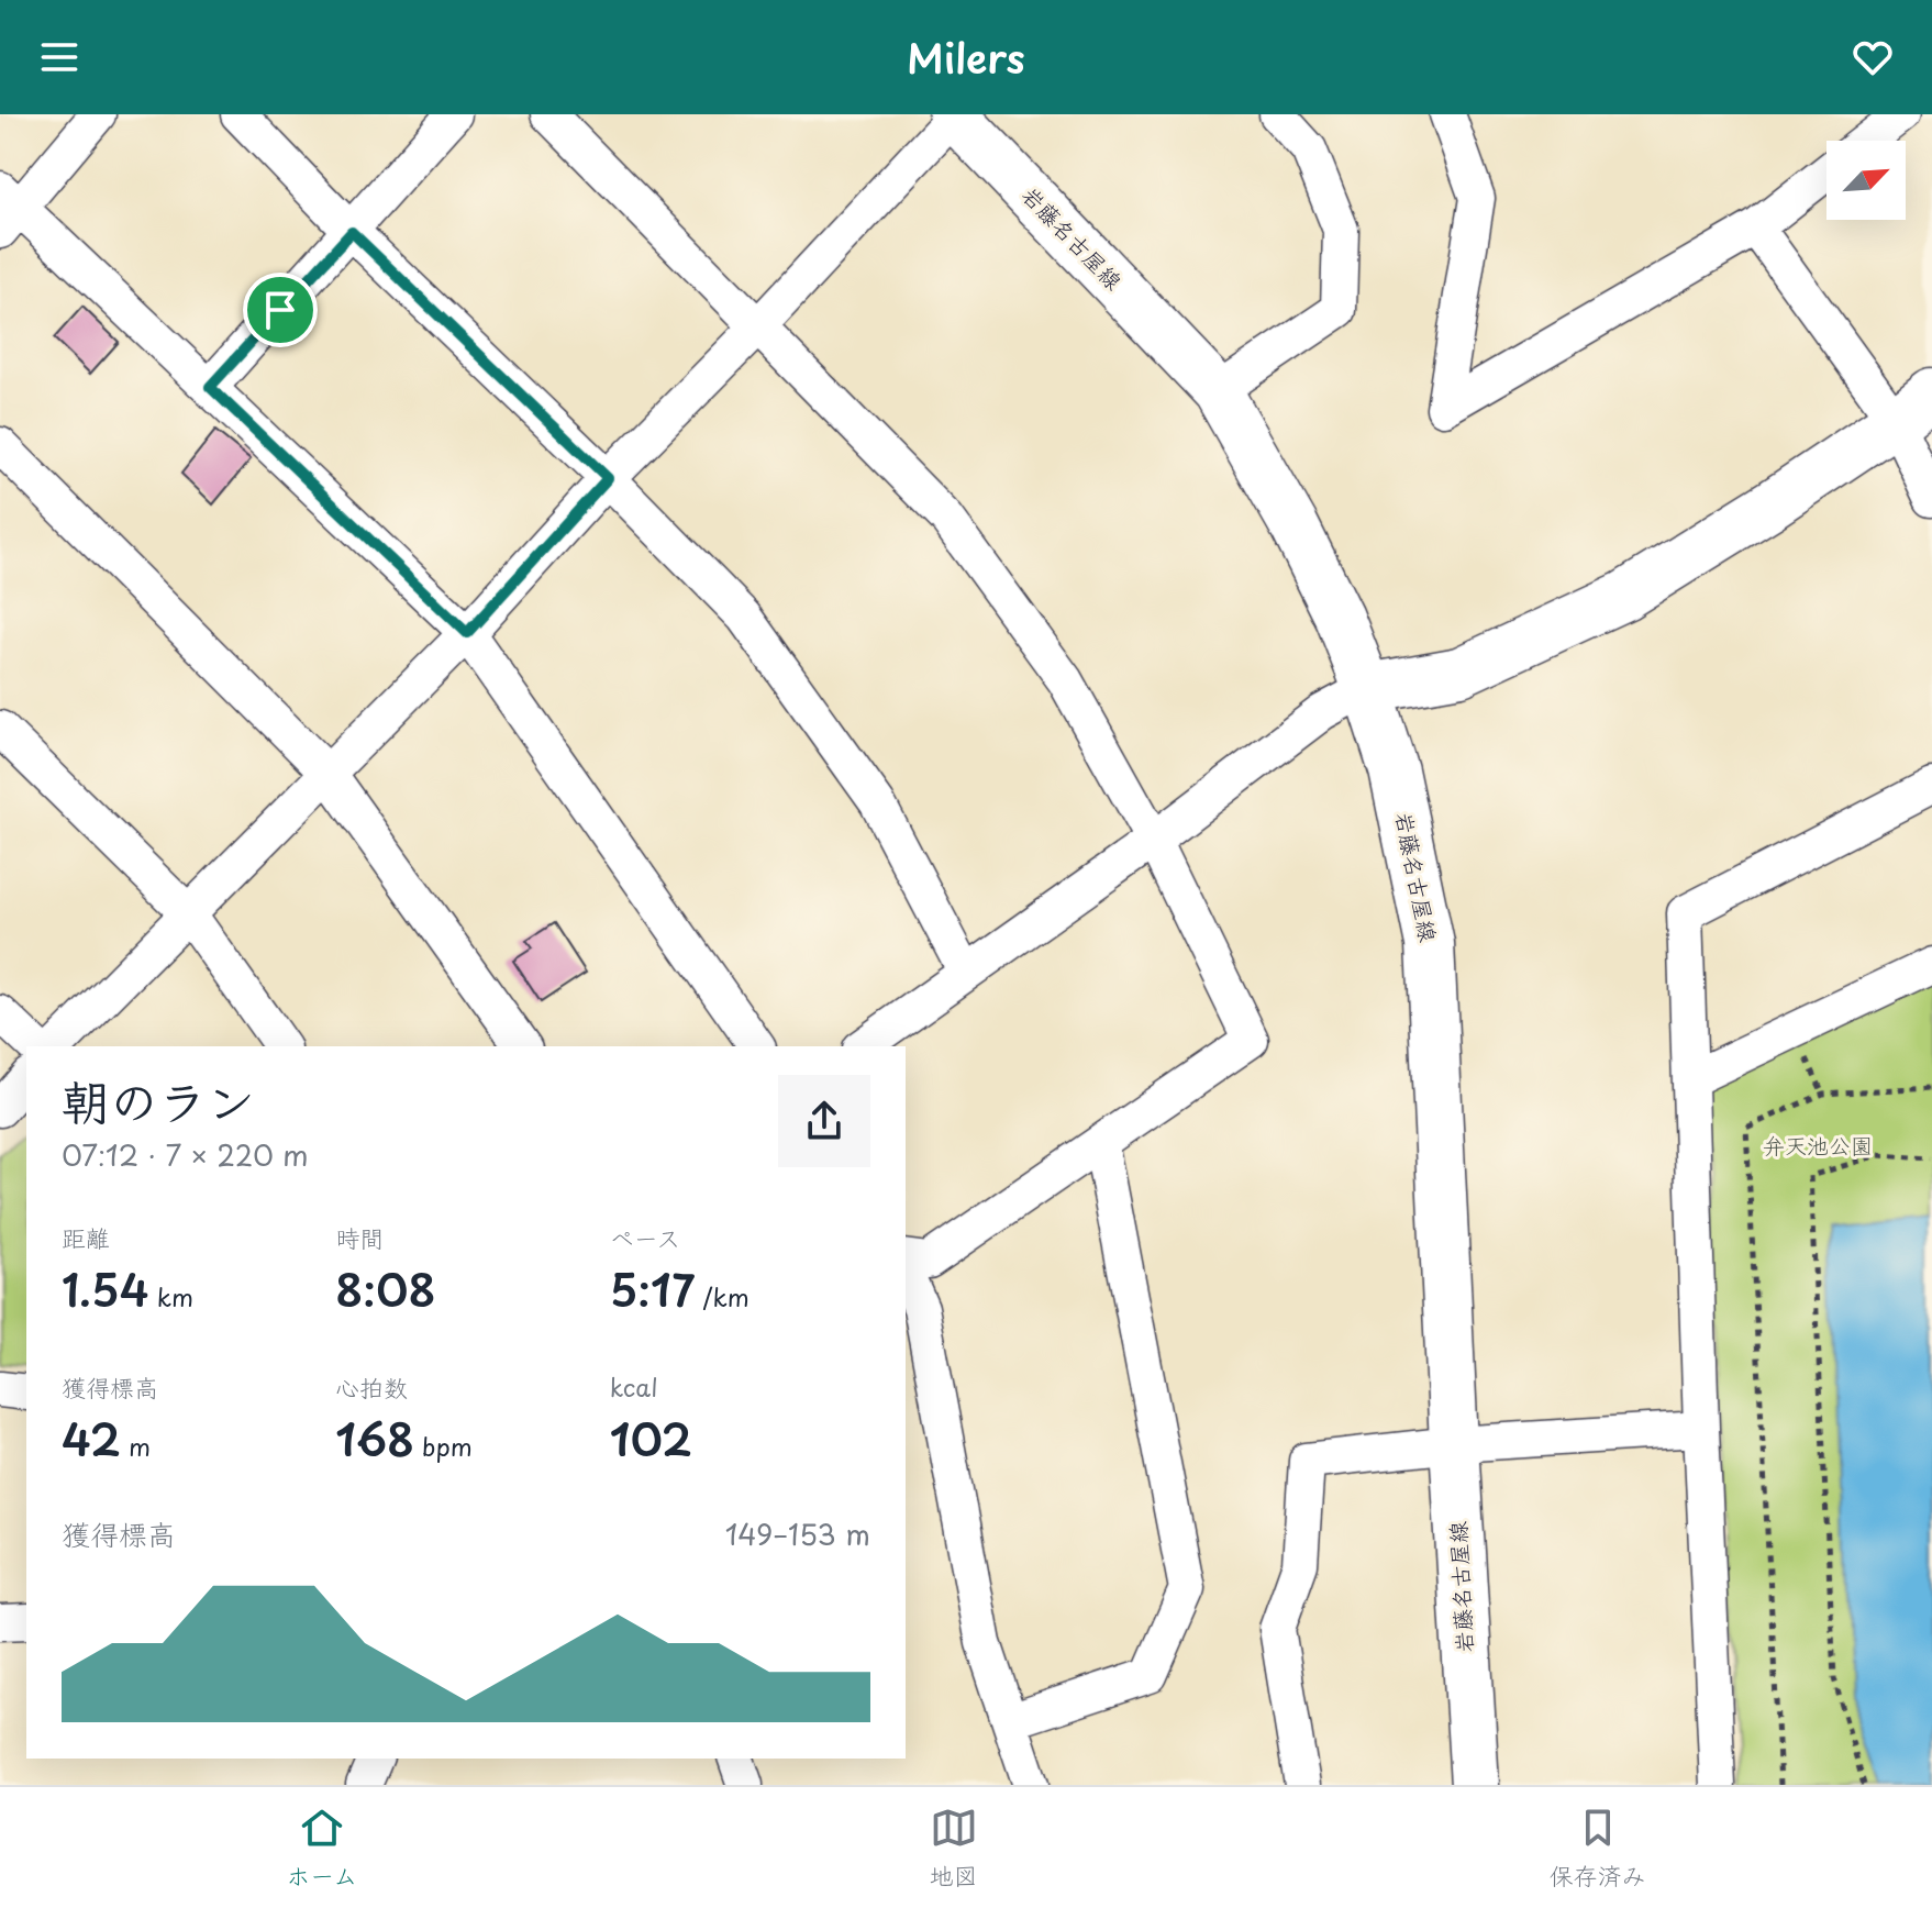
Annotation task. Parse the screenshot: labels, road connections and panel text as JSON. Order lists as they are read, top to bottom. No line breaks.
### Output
{"streets":{"main road":["岩藤名古屋線"]},"parks":["弁天池公園"],"north":"top right","page":{"header":"Milers","heading":["朝のラン","07:12 · 7 × 220 m"],"stats":[["距離","1.54 km"],["時間","8:08"],["ペース","5:17 /km"],["獲得標高","42 m"],["心拍数","168 bpm"],["kcal","102"]],"chart":["獲得標高","149–153 m"],"tabs":["ホーム","地図","保存済み"]}}
